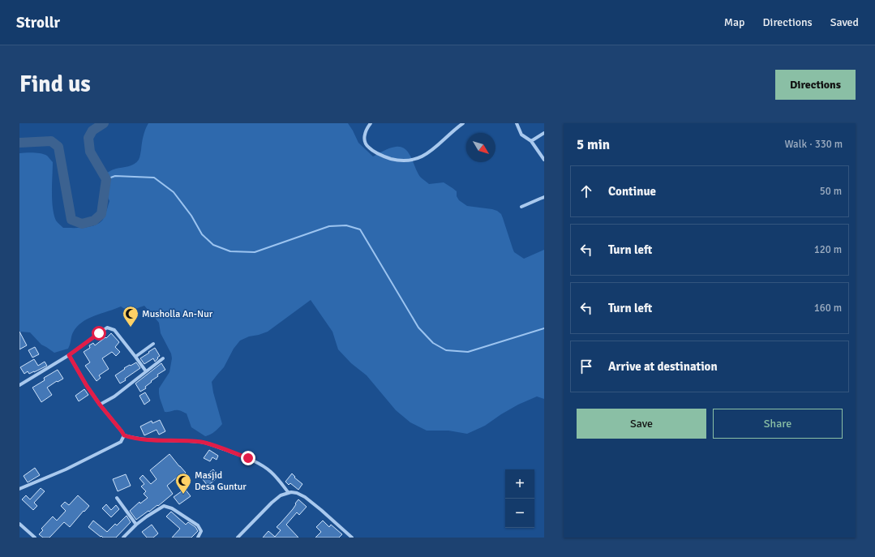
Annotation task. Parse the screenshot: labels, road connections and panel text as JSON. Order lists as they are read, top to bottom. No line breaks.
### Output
{"places":{"mosque":["Musholla An-Nur","Masjid Desa Guntur"]},"north":"bottom right","page":{"header":"Strollr","nav":["Map","Directions","Saved"],"buttons":["Directions",["Save","Share"]],"title":"Find us","heading":["5 min","Walk · 330 m"],"list":[["Continue","50 m"],["Turn left","120 m"],["Turn left","160 m"],"Arrive at destination"],"map_buttons":["+","−"]}}
